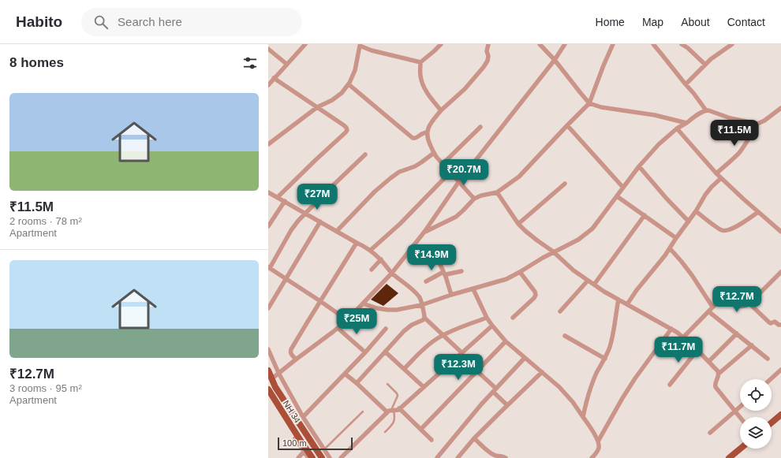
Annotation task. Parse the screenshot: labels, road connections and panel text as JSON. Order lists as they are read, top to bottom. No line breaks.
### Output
{"streets":{"main road":["NH 34"]},"scale_bar":"100 m","page":{"header":"Habito","search":"Search here","nav":["Home","Map","About","Contact"],"heading":"8 homes","list":[{"name":"₹11.5M","note":"2 rooms · 78 m² · Apartment"},{"name":"₹12.7M","note":"3 rooms · 95 m² · Apartment"}],"price":["₹11.5M","₹20.7M","₹27M","₹14.9M","₹12.7M","₹25M","₹11.7M","₹12.3M"],"scale":"100 m"}}
